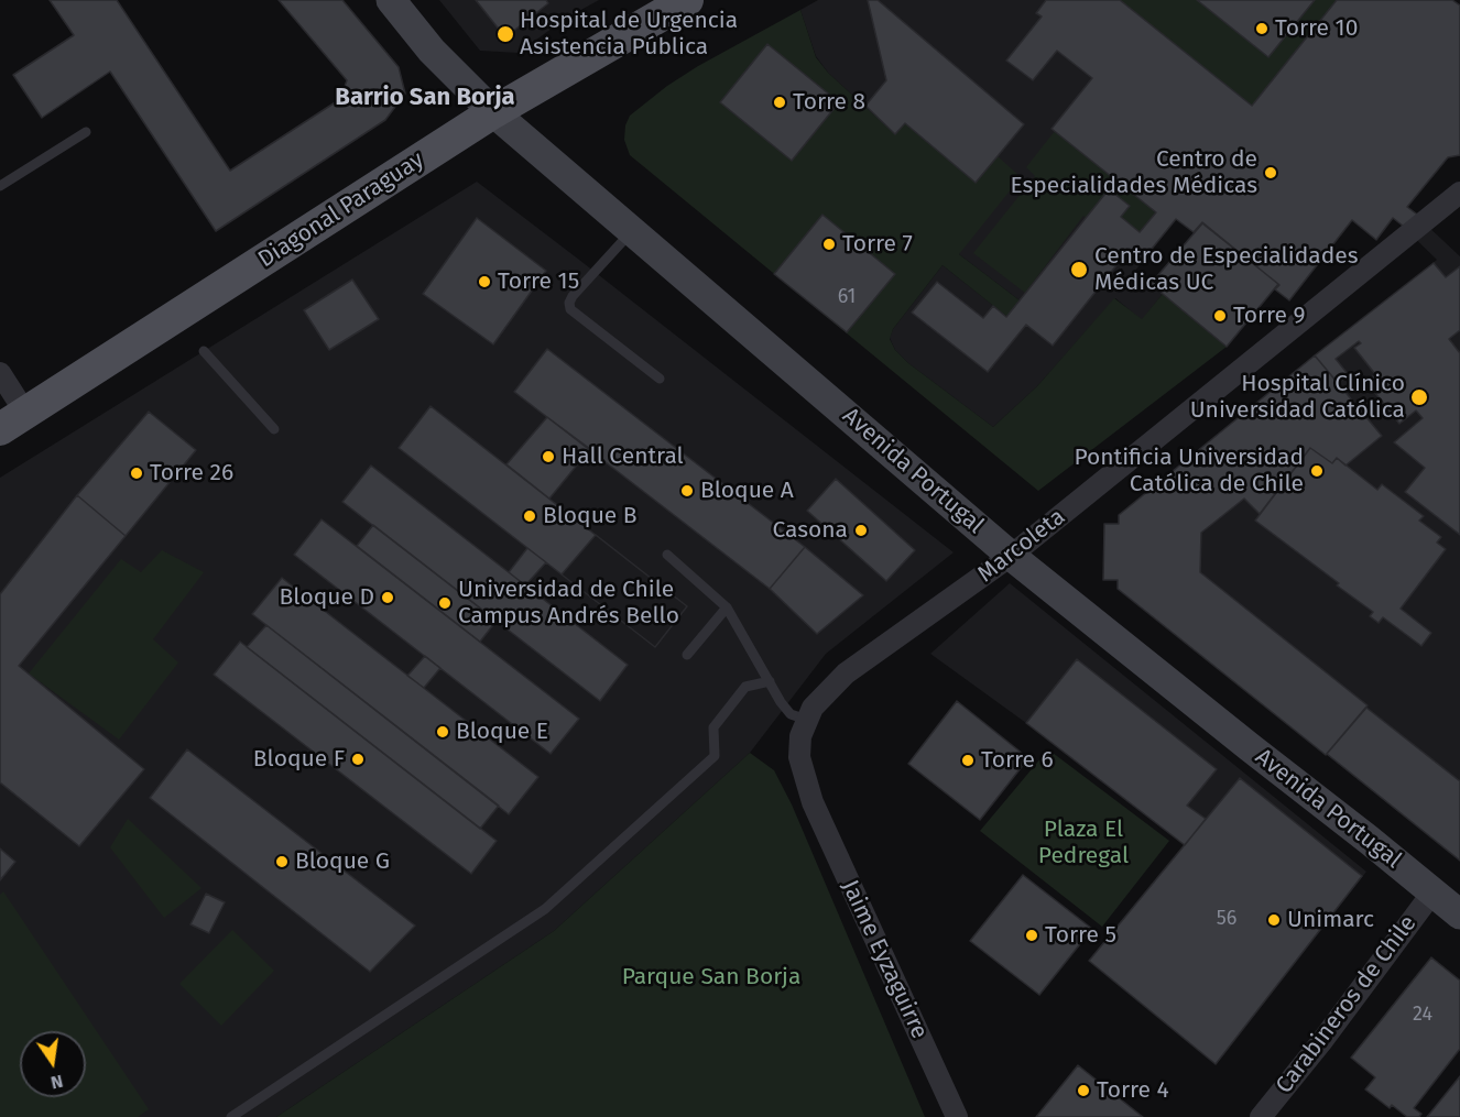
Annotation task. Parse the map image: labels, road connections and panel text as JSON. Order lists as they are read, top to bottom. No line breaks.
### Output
{"streets":{"main road":["Diagonal Paraguay","Avenida Portugal"],"street":["Marcoleta","Jaime Eyzaguirre","Carabineros de Chile"]},"crossings":[["Diagonal Paraguay","Avenida Portugal"],["Avenida Portugal","Marcoleta"],["Avenida Portugal","Carabineros de Chile"],["Marcoleta","Jaime Eyzaguirre"]],"districts":["Barrio San Borja"],"parks":["Plaza El Pedregal","Parque San Borja"],"places":["Torre 10","Hospital de Urgencia Asistencia Pública","Torre 8","Centro de Especialidades Médicas","Torre 7","Centro de Especialidades Médicas UC","Torre 15","Torre 9","Hospital Clínico Universidad Católica","Hall Central","Pontificia Universidad Católica de Chile","Torre 26","Bloque A","Bloque B","Casona","Bloque D","Universidad de Chile Campus Andrés Bello","Bloque E","Bloque F","Torre 6","Bloque G","Unimarc","Torre 5","Torre 4"],"house_numbers":["61","56","24"],"north":"bottom"}
